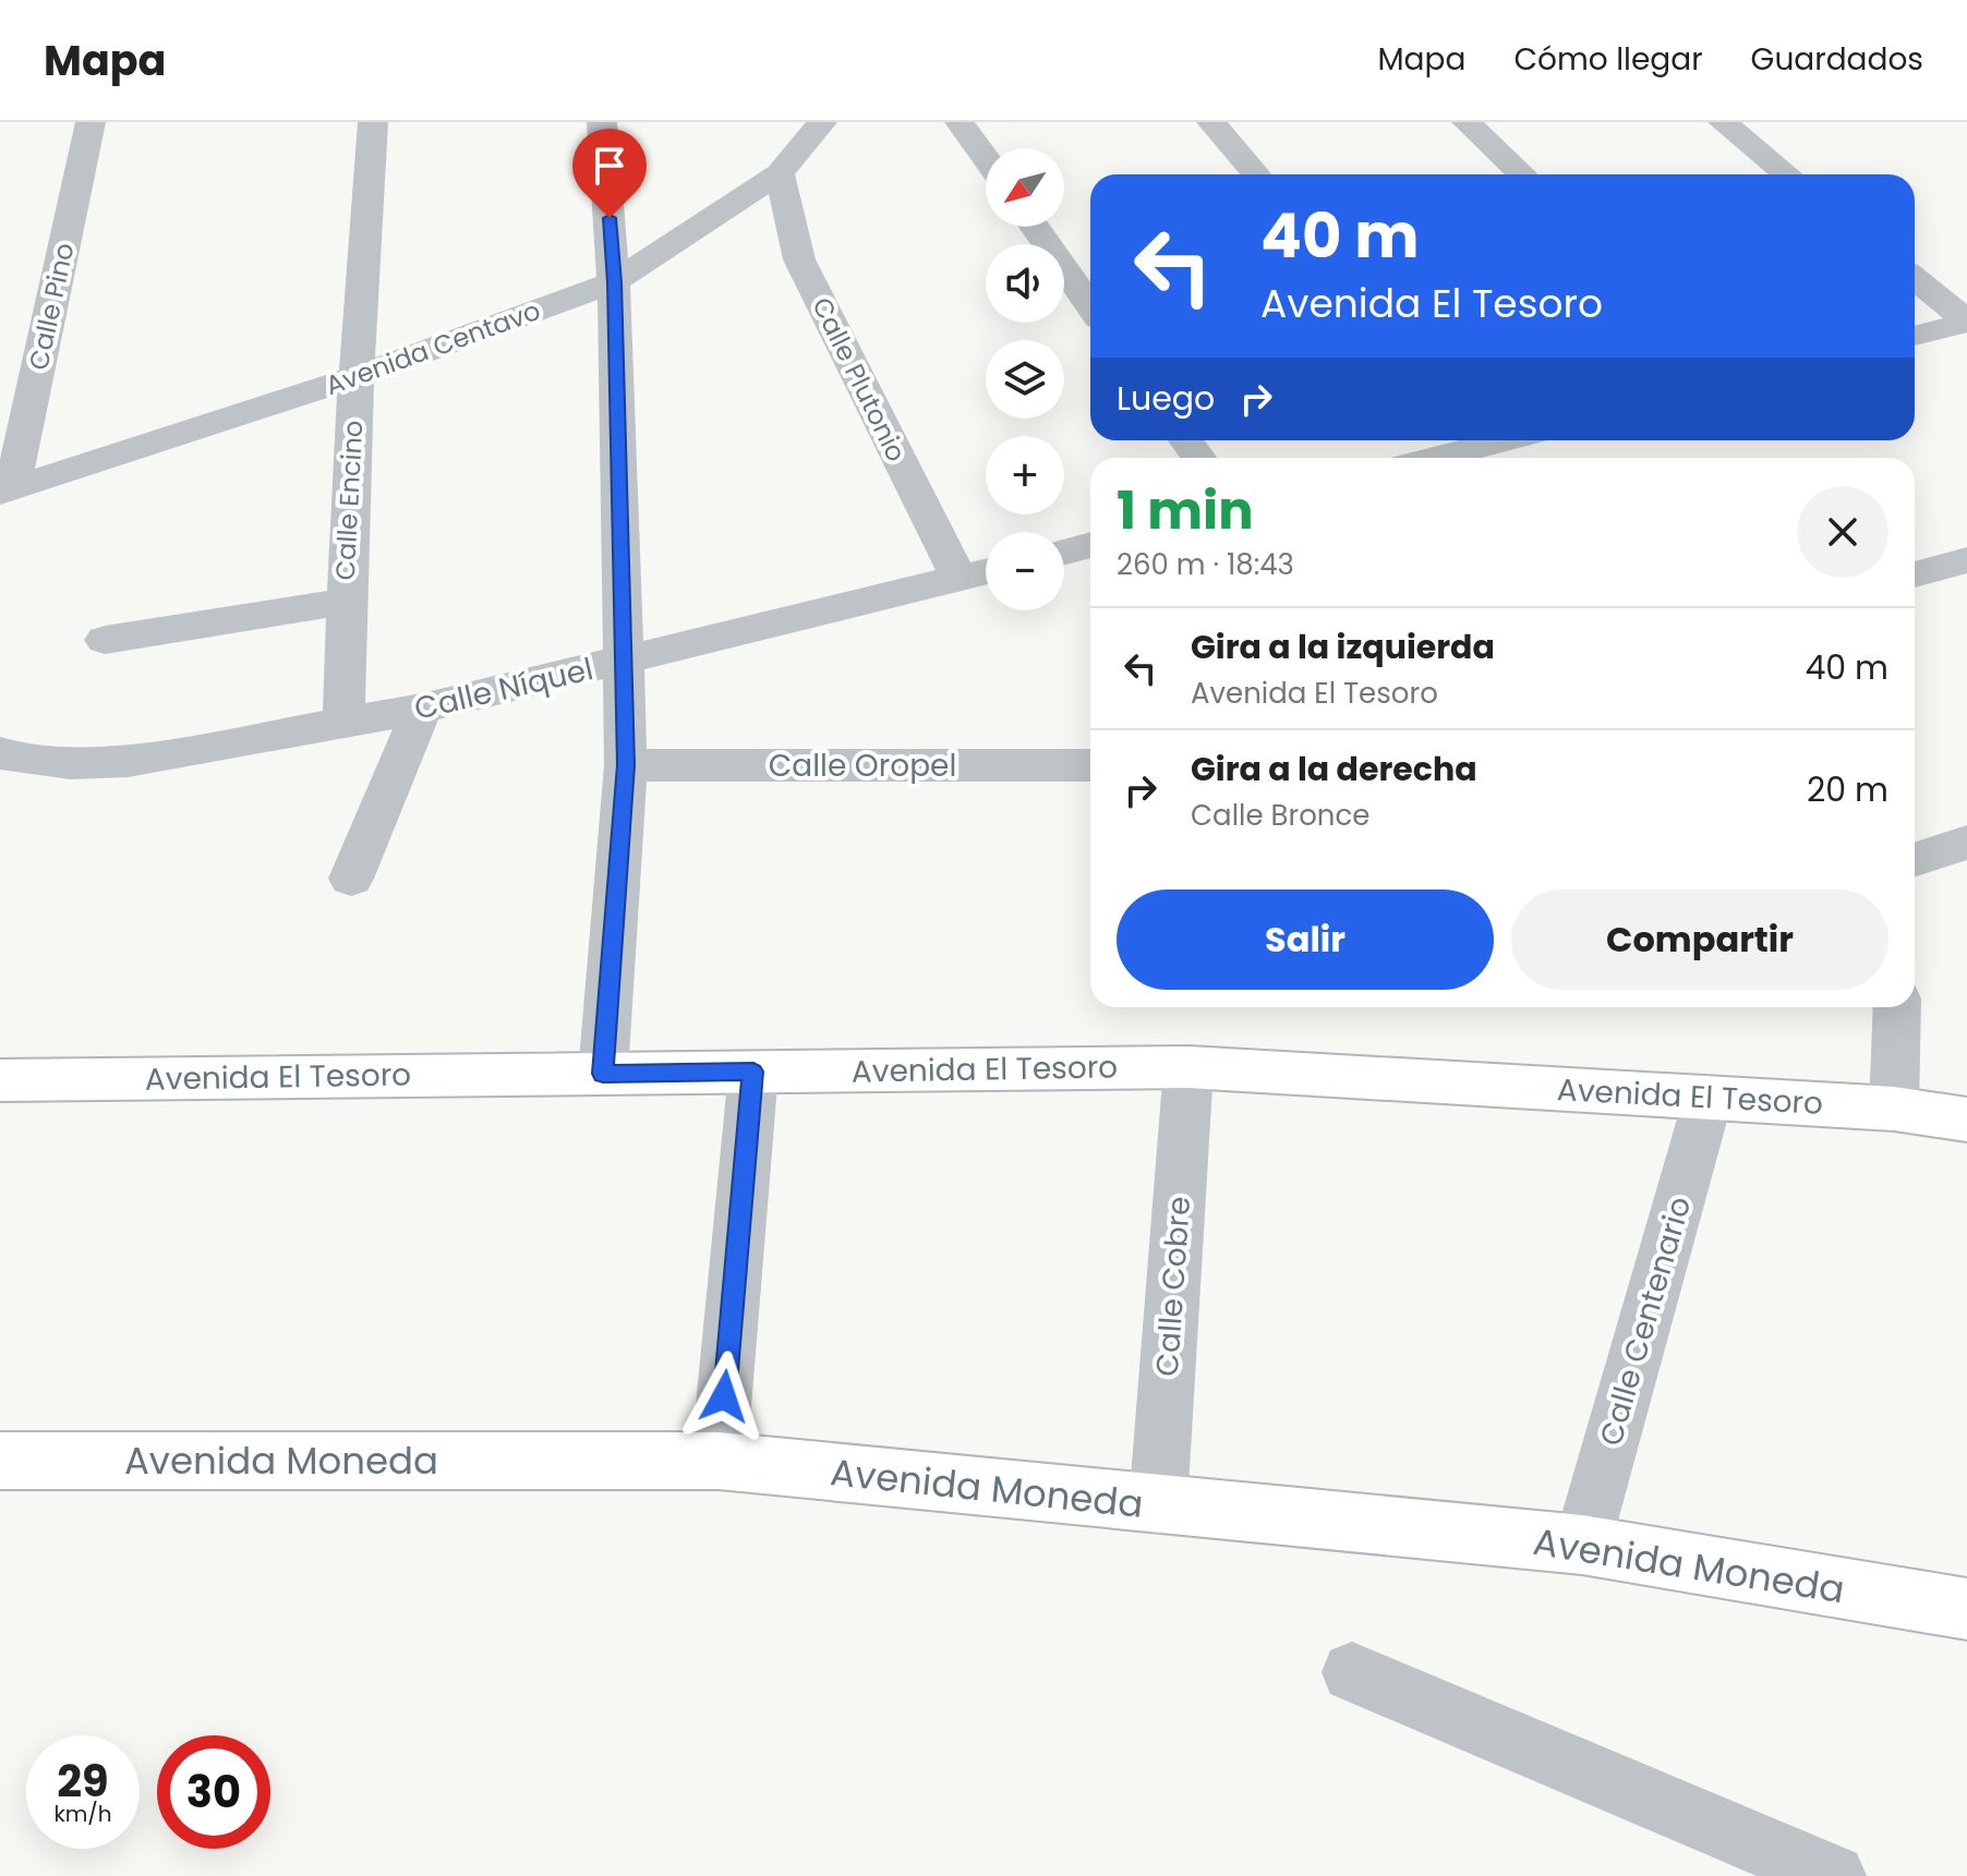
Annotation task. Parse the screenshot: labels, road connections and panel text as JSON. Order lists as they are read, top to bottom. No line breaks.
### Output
{"streets":{"main road":["Avenida El Tesoro","Avenida Moneda"],"street":["Calle Pino","Avenida Centavo","Calle Plutonio","Calle Encino","Calle Níquel","Calle Oropel","Calle Cobre","Calle Centenario"]},"crossings":[["Calle Pino","Avenida Centavo"],["Avenida Centavo","Calle Plutonio"],["Avenida Centavo","Calle Encino"],["Calle Plutonio","Calle Níquel"],["Calle Encino","Calle Níquel"],["Avenida El Tesoro","Calle Cobre"],["Avenida El Tesoro","Calle Centenario"],["Calle Cobre","Avenida Moneda"],["Calle Centenario","Avenida Moneda"]],"north":"bottom left","page":{"header":"Mapa","nav":["Mapa","Cómo llegar","Guardados"],"map_buttons":["+","−"],"turn":["40 m","Avenida El Tesoro"],"then":"Luego","heading":["1 min","260 m · 18:43"],"list":[{"name":"Gira a la izquierda","note":"Avenida El Tesoro","value":"40 m"},{"name":"Gira a la derecha","note":"Calle Bronce","value":"20 m"}],"buttons":["Salir","Compartir"],"speed":"29 km/h","limit":"30"}}
